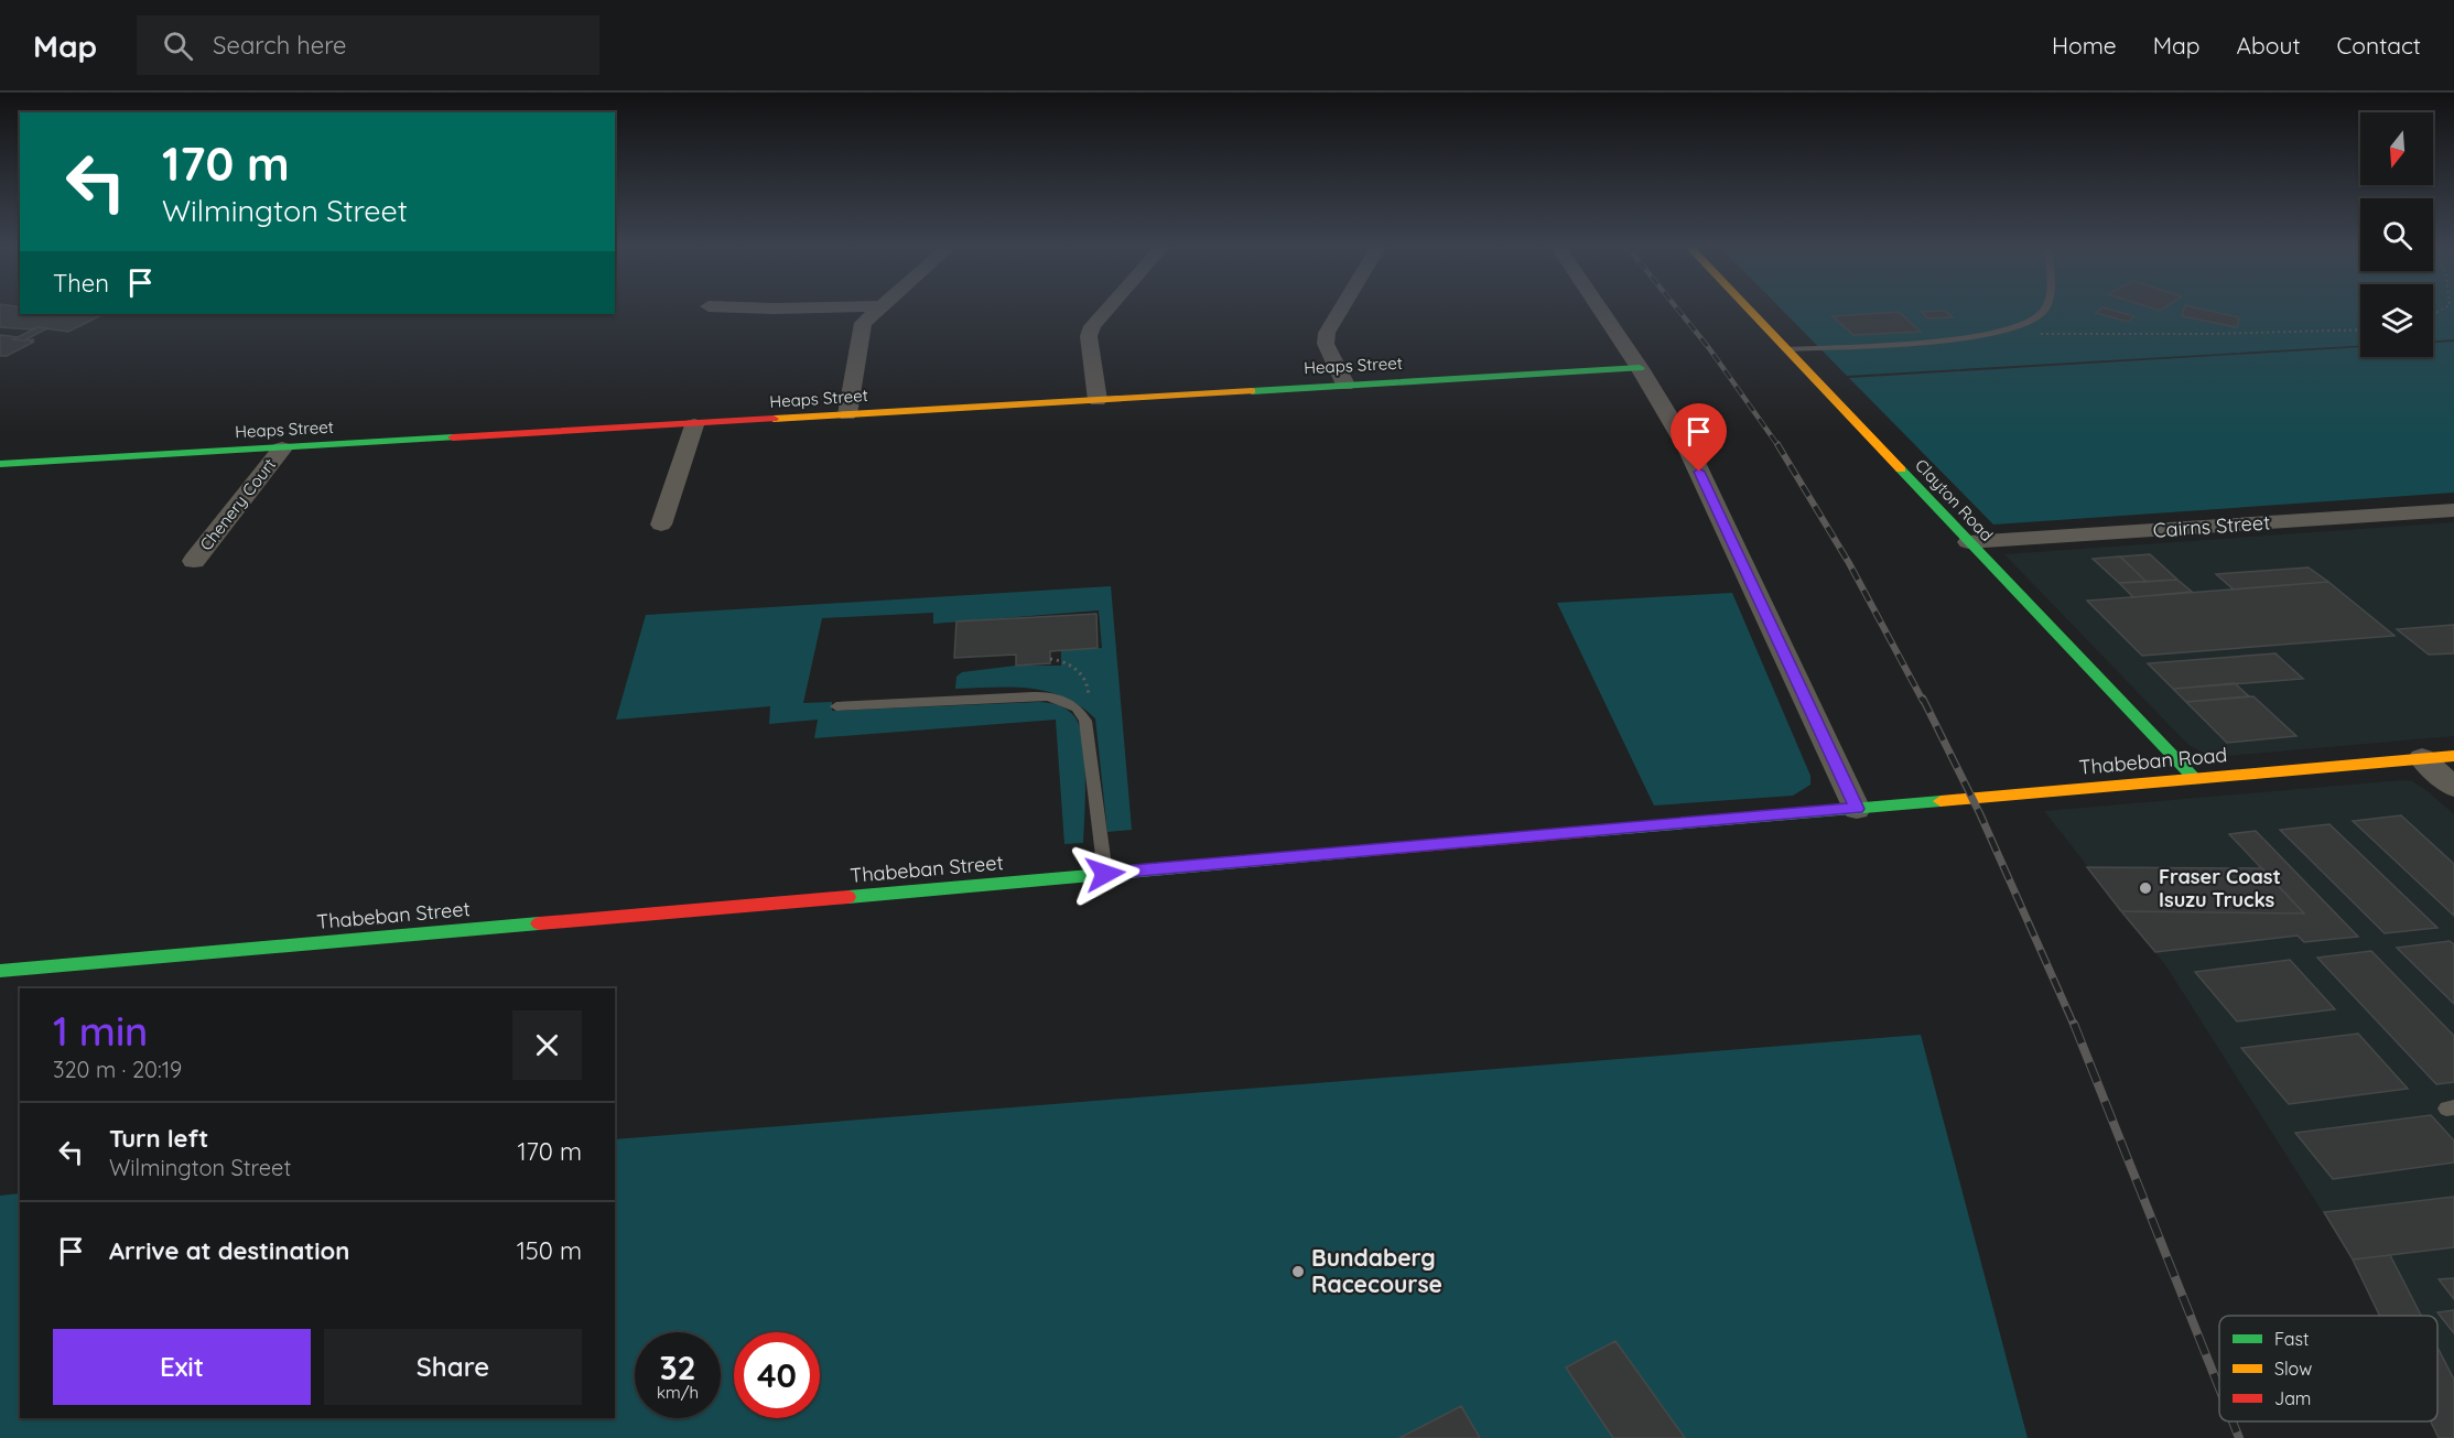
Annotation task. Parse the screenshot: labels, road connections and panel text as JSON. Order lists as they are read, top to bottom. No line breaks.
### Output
{"streets":{"street":["Heaps Street","Clayton Road","Chenery Court","Cairns Street","Thabeban Road","Thabeban Street"]},"crossings":[["Heaps Street","Chenery Court"],["Clayton Road","Cairns Street"],["Clayton Road","Thabeban Road"],["Thabeban Road","Thabeban Street"]],"places":["Fraser Coast Isuzu Trucks","Bundaberg Racecourse"],"legend":["Fast","Slow","Jam"],"north":"bottom","page":{"header":"Map","search":"Search here","nav":["Home","Map","About","Contact"],"turn":["170 m","Wilmington Street"],"then":"Then","heading":["1 min","320 m · 20:19"],"list":[{"name":"Turn left","note":"Wilmington Street","value":"170 m"},{"name":"Arrive at destination","value":"150 m"}],"buttons":["Exit","Share"],"speed":"32 km/h","limit":"40"}}
